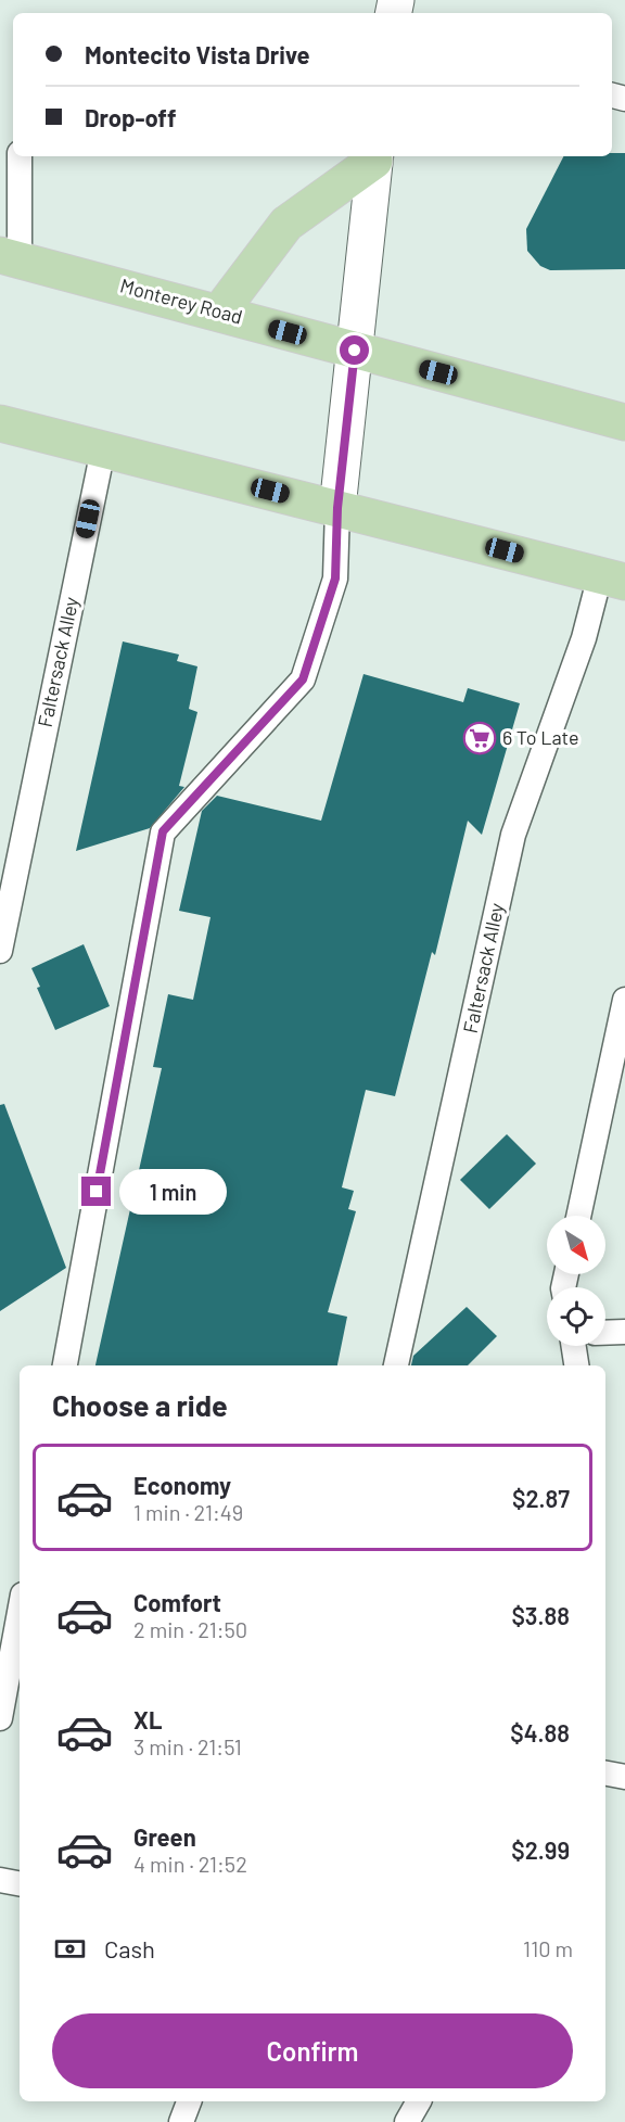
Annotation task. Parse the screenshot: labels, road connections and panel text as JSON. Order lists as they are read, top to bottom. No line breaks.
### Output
{"streets":{"main road":["Monterey Road"],"lane":["Faltersack Alley"]},"places":{"supermarket":["6 To Late"]},"north":"bottom right","page":{"banner":["Montecito Vista Drive","Drop-off"],"bubble":"1 min","heading":"Choose a ride","list":[{"name":"Economy","note":"1 min · 21:49","value":"$2.87"},{"name":"Comfort","note":"2 min · 21:50","value":"$3.88"},{"name":"XL","note":"3 min · 21:51","value":"$4.88"},{"name":"Green","note":"4 min · 21:52","value":"$2.99"}],"pay":["Cash","110 m"],"buttons":"Confirm"}}
